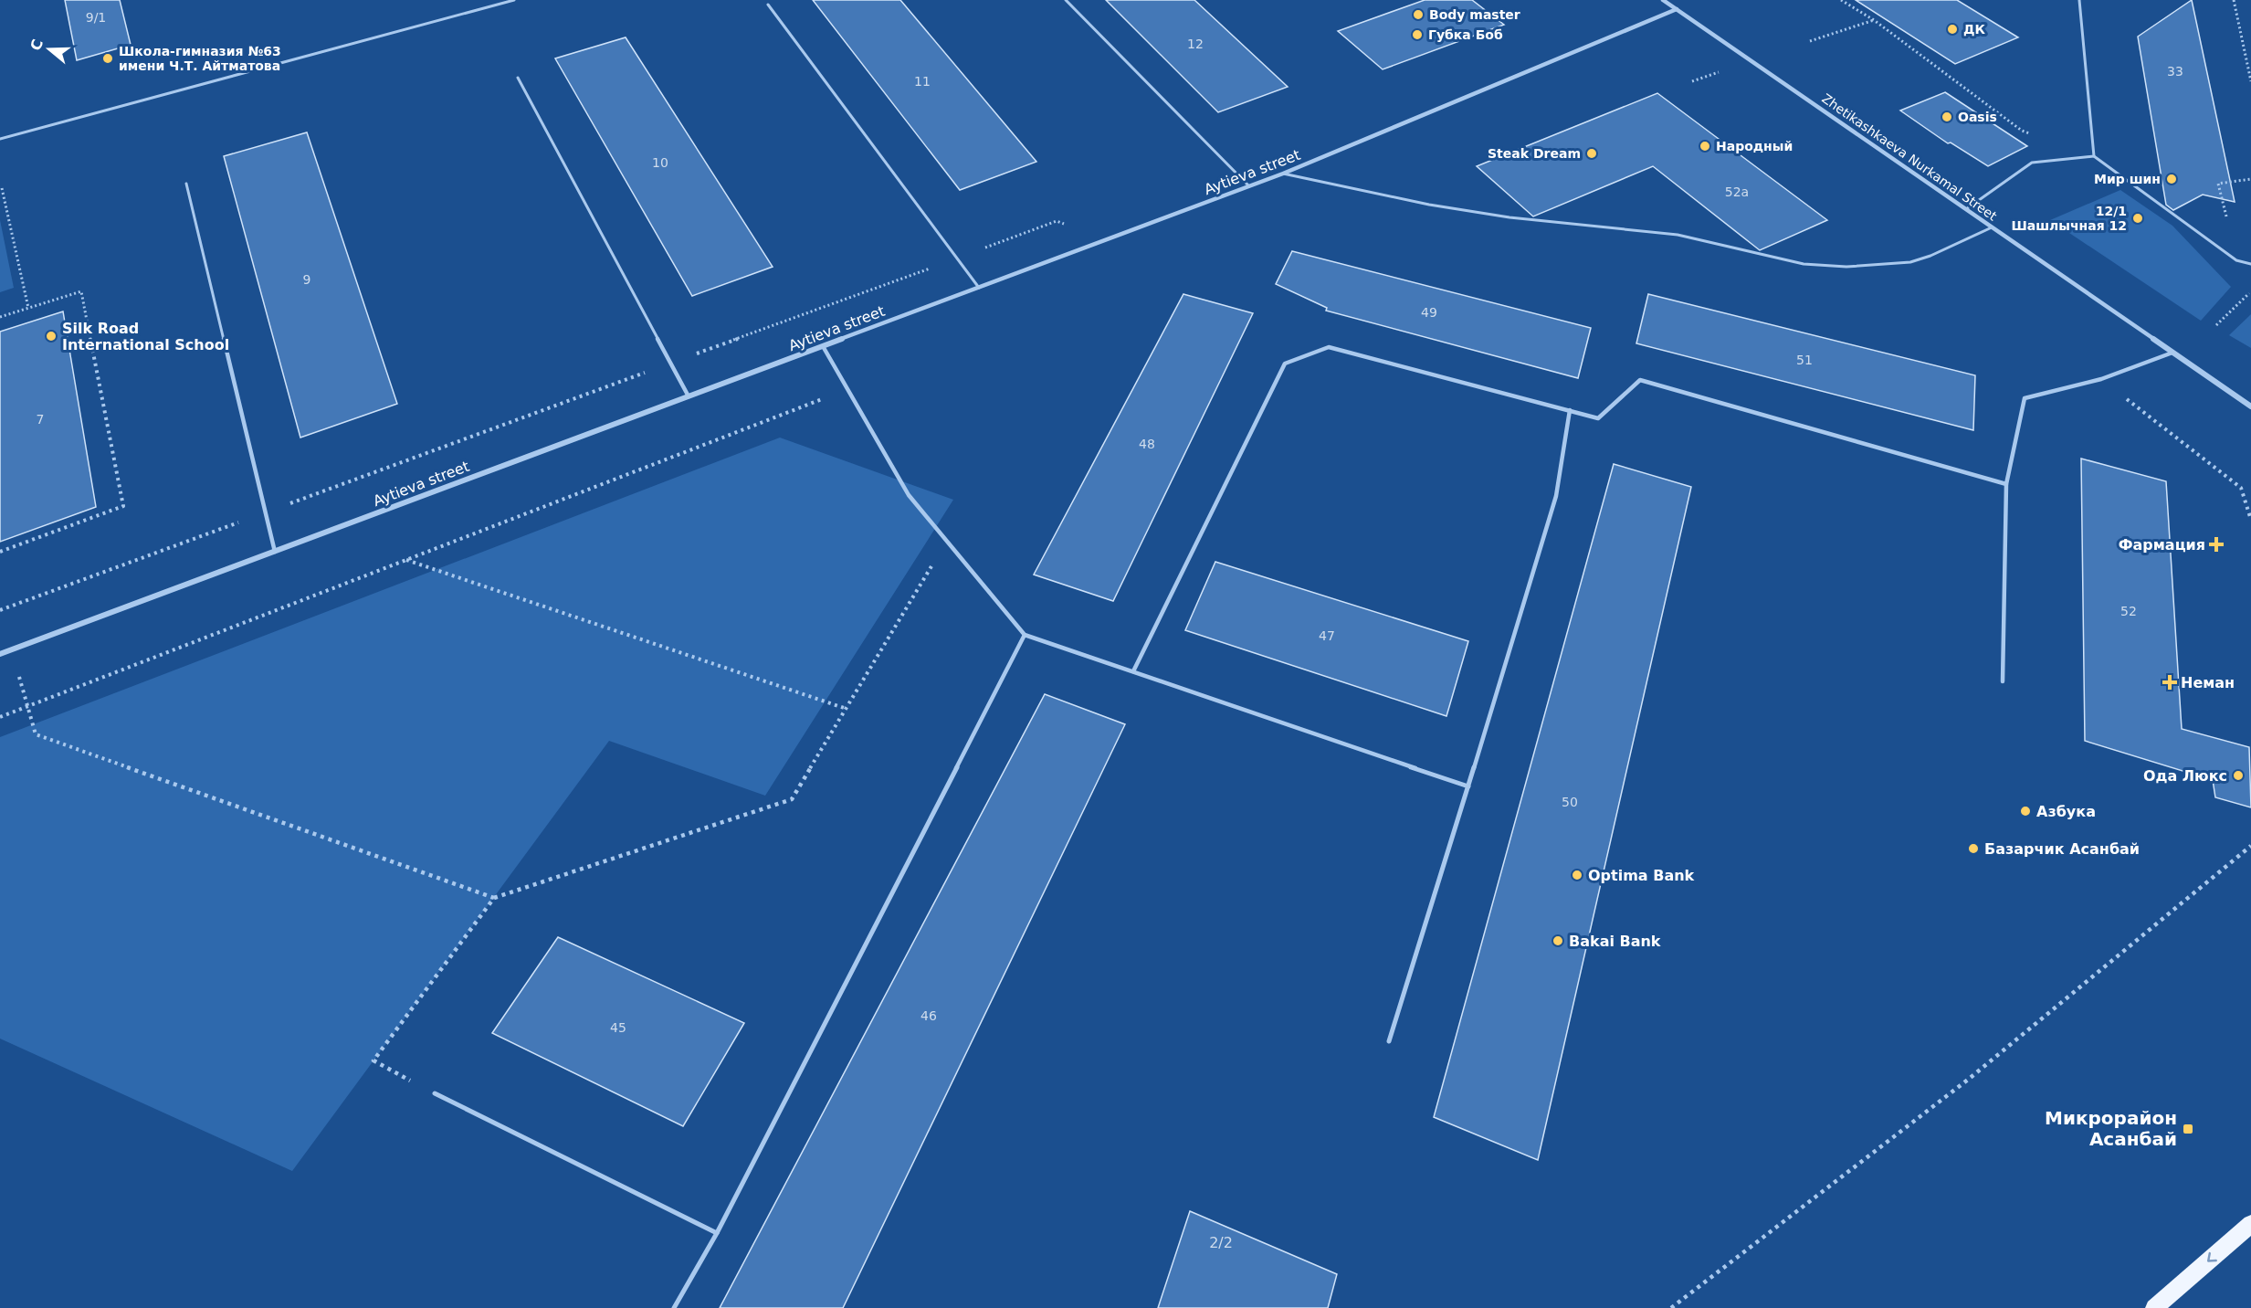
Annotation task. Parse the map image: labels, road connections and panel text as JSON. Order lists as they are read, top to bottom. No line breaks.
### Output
{"streets":{"street":["Zhetikashkaeva Nurkamal Street","Aytieva street"]},"crossings":[["Zhetikashkaeva Nurkamal Street","Aytieva street"]],"places":{"other":["Body master","ДК","Губка Боб","Школа-гимназия №63 имени Ч.Т. Айтматова","Oasis","Народный","Steak Dream","Мир шин","12/1 Шашлычная 12","Silk Road International School","Ода Люкс","Азбука","Базарчик Асанбай","Optima Bank","Bakai Bank"],"health":["Фармация","Неман"],"transit":["Микрорайон Асанбай"]},"house_numbers":["9/1","12","33","11","10","52а","9","49","51","7","48","52","47","50","46","45","2/2"],"north":"left"}
